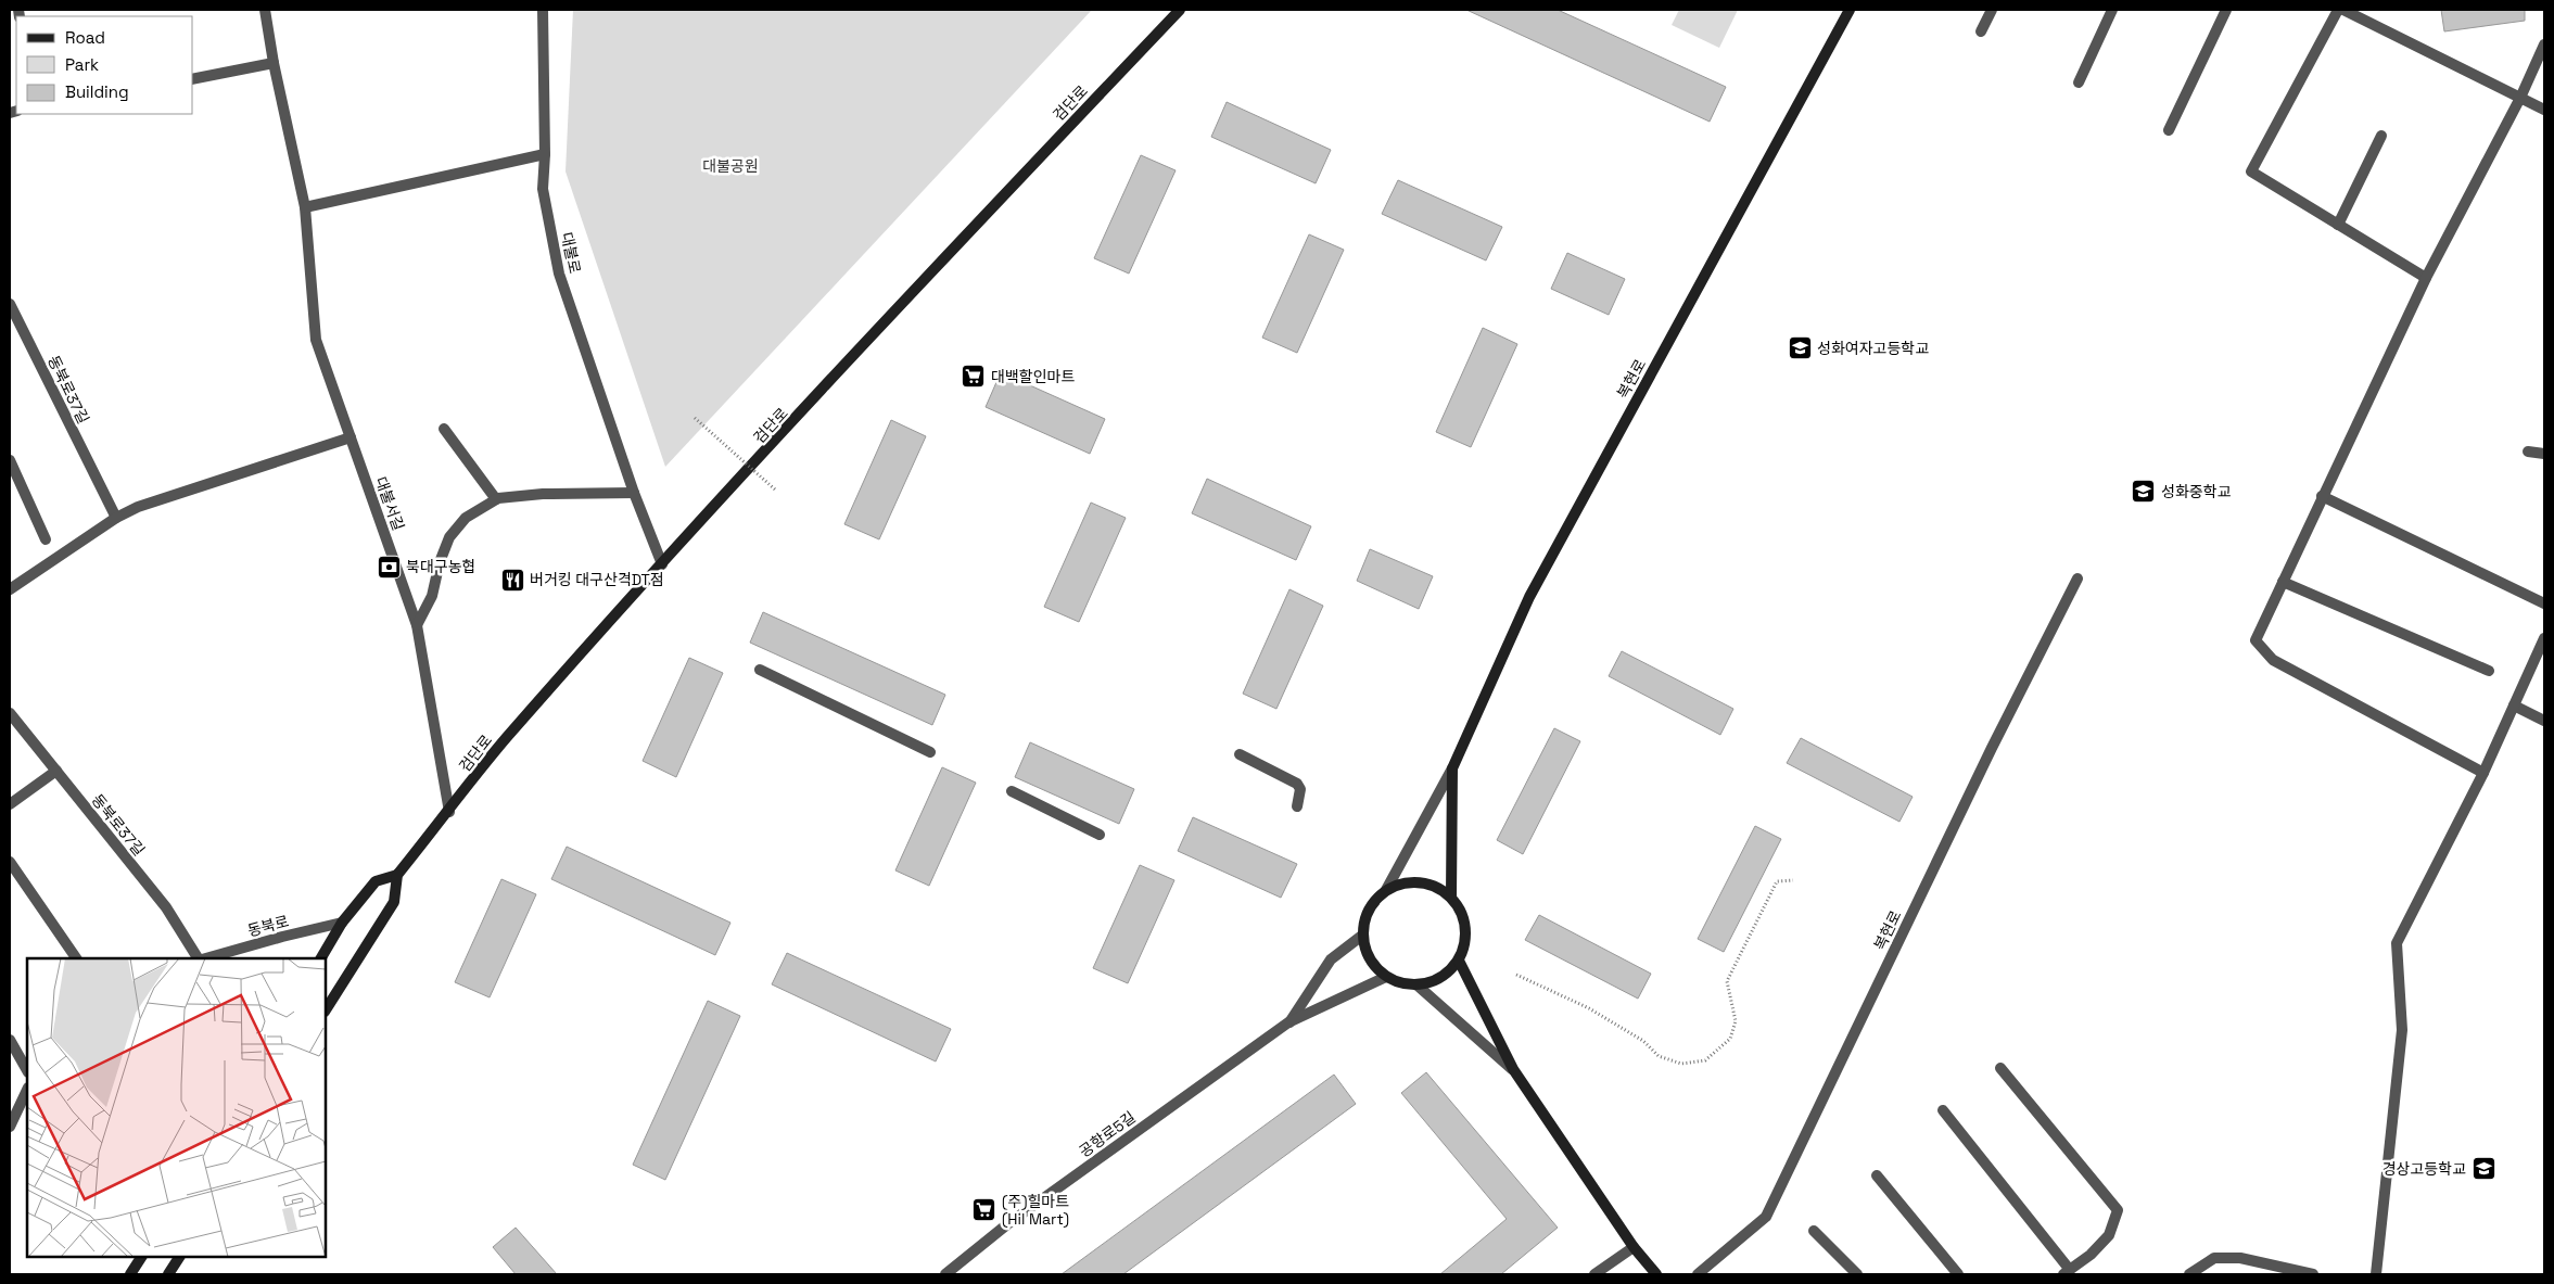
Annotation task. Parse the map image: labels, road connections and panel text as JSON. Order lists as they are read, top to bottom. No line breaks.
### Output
{"streets":{"main road":["검단로","복현로"],"street":["대불로","동북로37길","대불서길","동북로","공항로5길"]},"crossings":[["검단로","대불로"],["검단로","대불서길"],["검단로","동북로"]],"parks":["대불공원"],"places":{"school or university":["성화여자고등학교","성화중학교","경상고등학교"],"supermarket":["대백할인마트","(주)힐마트 (Hil Mart)"],"bank":["북대구농협"],"restaurant":["버거킹 대구산격DT점"]},"legend":["Road","Park","Building"]}
